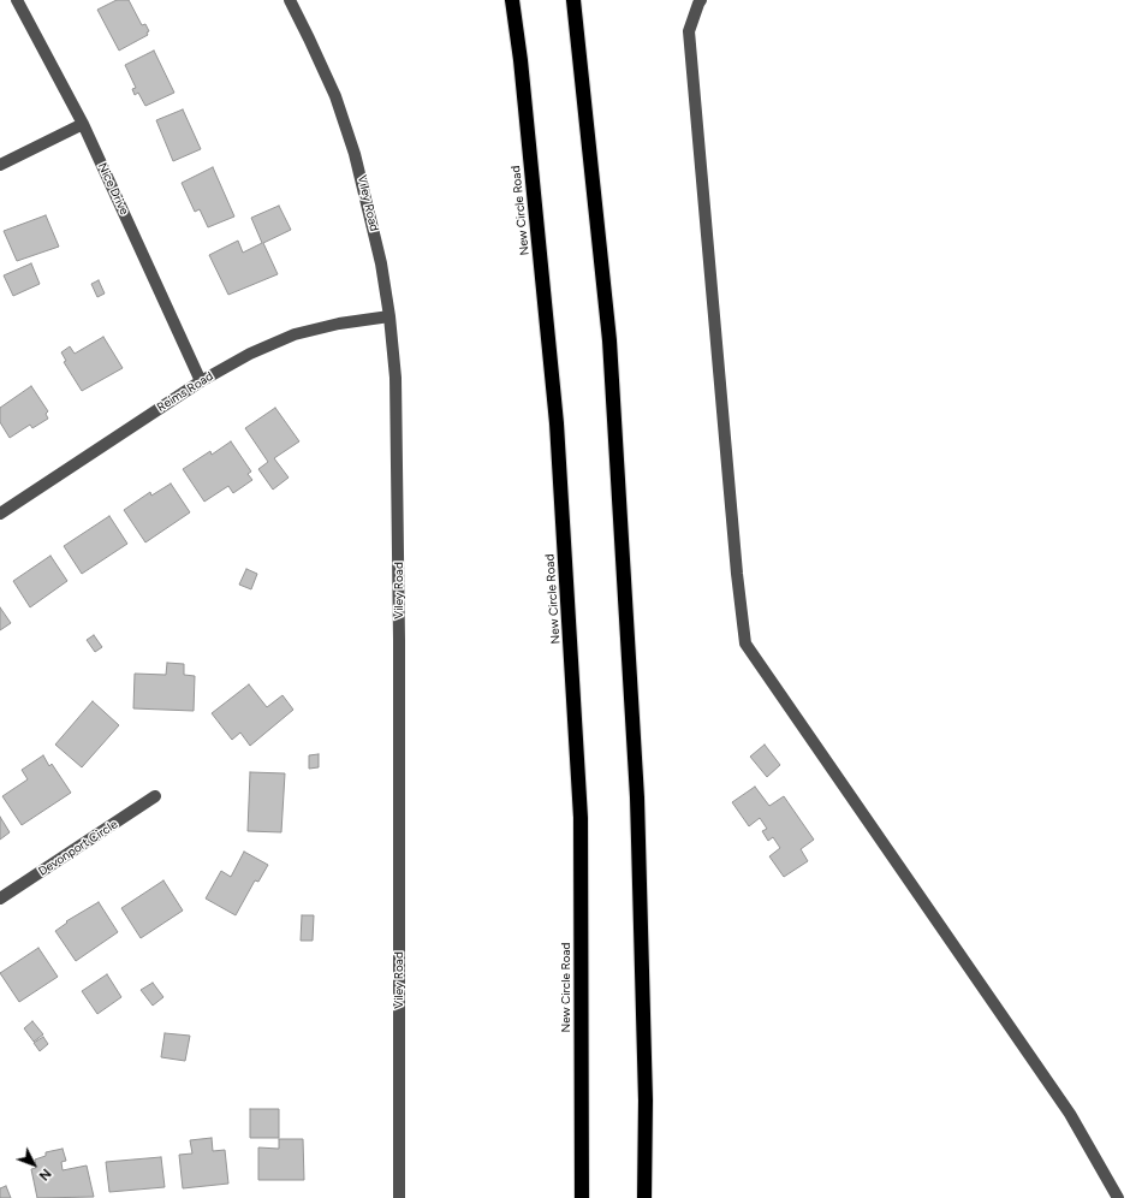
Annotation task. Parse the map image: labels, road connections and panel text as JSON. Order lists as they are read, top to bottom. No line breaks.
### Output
{"streets":{"highway":["New Circle Road"],"street":["Nice Drive","Viley Road","Reims Road","Devonport Circle"]},"crossings":[["Nice Drive","Reims Road"],["Viley Road","Reims Road"]],"north":"bottom right"}
